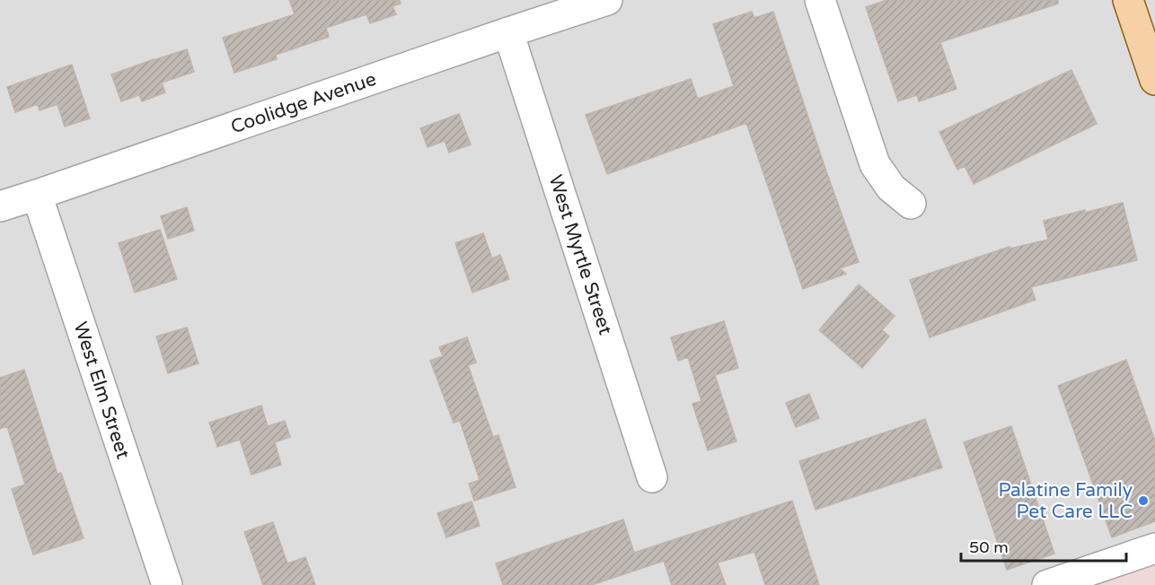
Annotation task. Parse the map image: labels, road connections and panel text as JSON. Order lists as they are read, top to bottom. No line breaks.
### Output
{"streets":{"street":["Coolidge Avenue","West Myrtle Street","West Elm Street"]},"crossings":[["Coolidge Avenue","West Myrtle Street"],["Coolidge Avenue","West Elm Street"]],"places":["Palatine Family Pet Care LLC"],"scale_bar":"50 m"}
